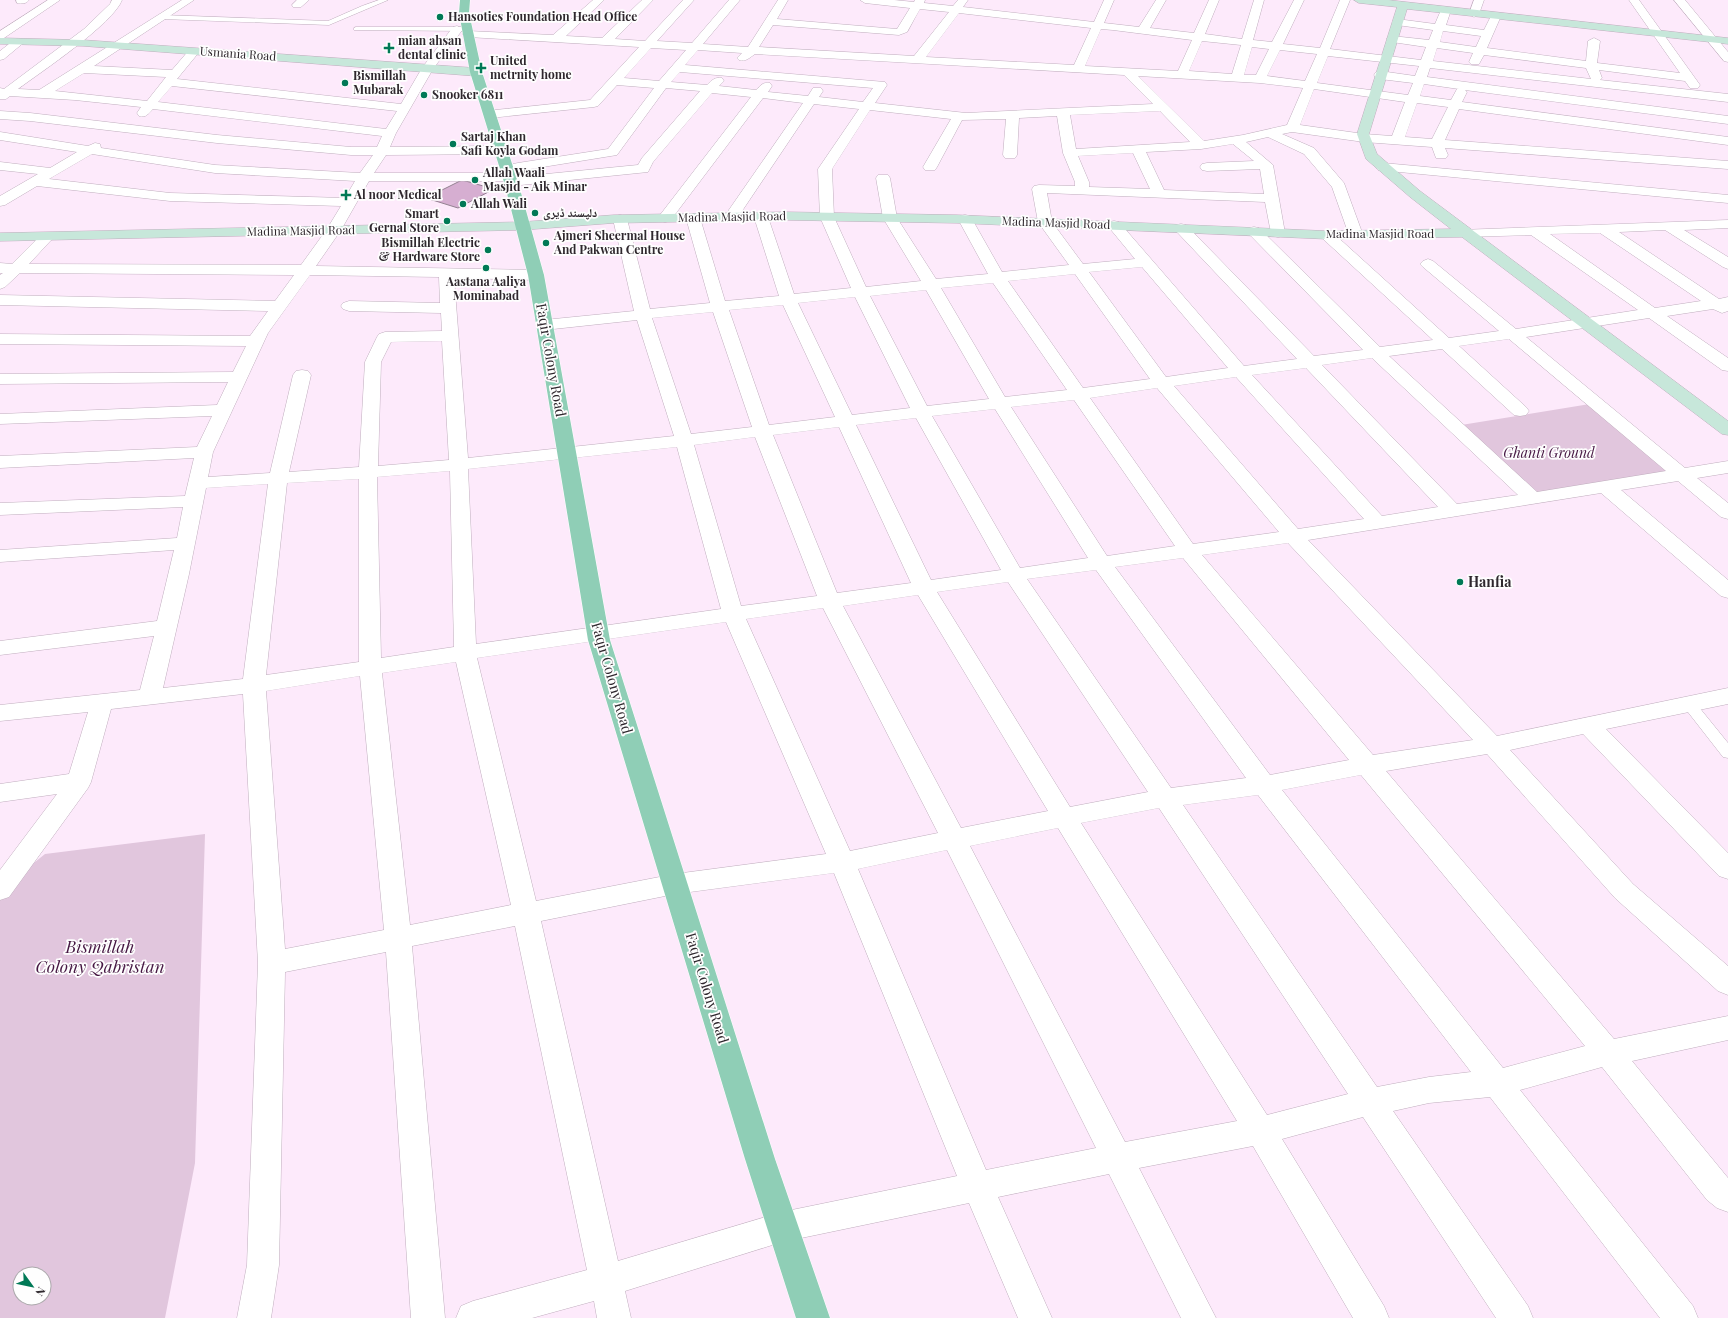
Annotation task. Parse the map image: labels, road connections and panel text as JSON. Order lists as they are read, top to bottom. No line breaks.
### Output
{"streets":{"main road":["Faqir Colony Road"],"street":["Usmania Road","Madina Masjid Road"]},"crossings":[["Usmania Road","Faqir Colony Road"],["Madina Masjid Road","Faqir Colony Road"]],"parks":["Ghanti Ground","Bismillah Colony Qabristan"],"places":{"other":["Hansoties Foundation Head Office","Bismillah Mubarak","Snooker 6811","Sartaj Khan Safi Koyla Godam","Allah Waali Masjid - Aik Minar","Allah Wali","دلپسند ڈیری","Smart Gernal Store","Ajmeri Sheermal House And Pakwan Centre","Bismillah Electric & Hardware Store","Aastana Aaliya Mominabad","Hanfia"],"health":["mian ahsan dental clinic","United metrnity home","Al noor Medical"]},"north":"bottom right"}
